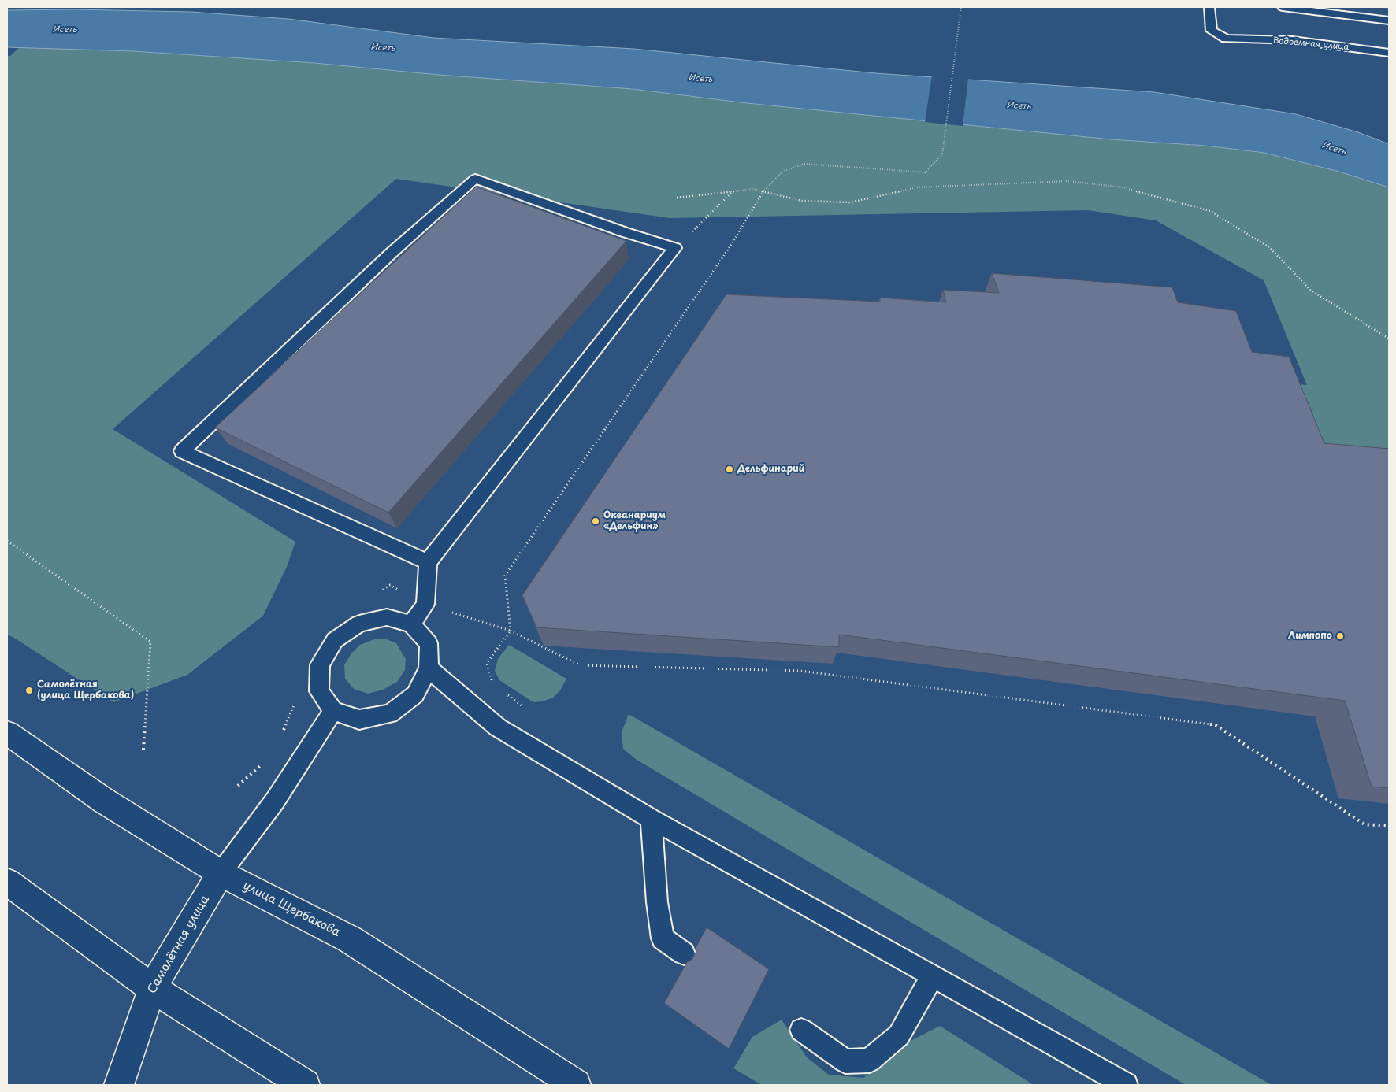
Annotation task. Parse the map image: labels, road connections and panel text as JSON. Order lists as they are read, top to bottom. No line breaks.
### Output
{"streets":{"main road":["улица Щербакова","Самолётная улица"],"lane":["Водоёмная улица"]},"crossings":[["улица Щербакова","Самолётная улица"]],"water":["Исеть"],"places":["Дельфинарий","Океанариум «Дельфин»","Лимпопо","Самолётная (улица Щербакова)"]}
